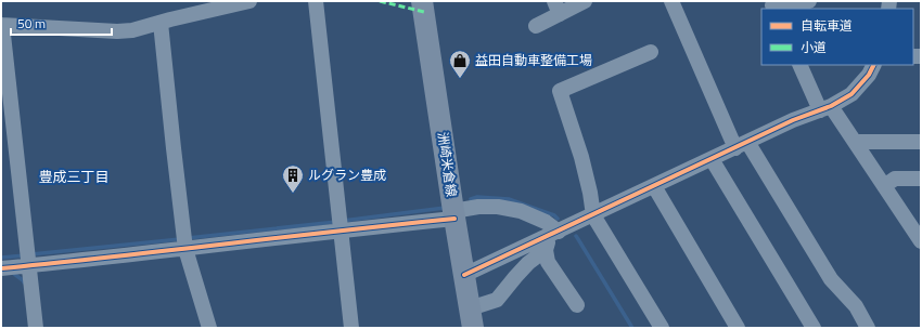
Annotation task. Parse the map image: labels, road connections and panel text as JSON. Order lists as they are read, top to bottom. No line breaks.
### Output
{"streets":{"main road":["洲崎米倉線"]},"districts":["豊成三丁目"],"places":{"shop":["益田自動車整備工場"],"building":["ルグラン豊成"]},"legend":["自転車道","小道"],"scale_bar":"50 m"}
